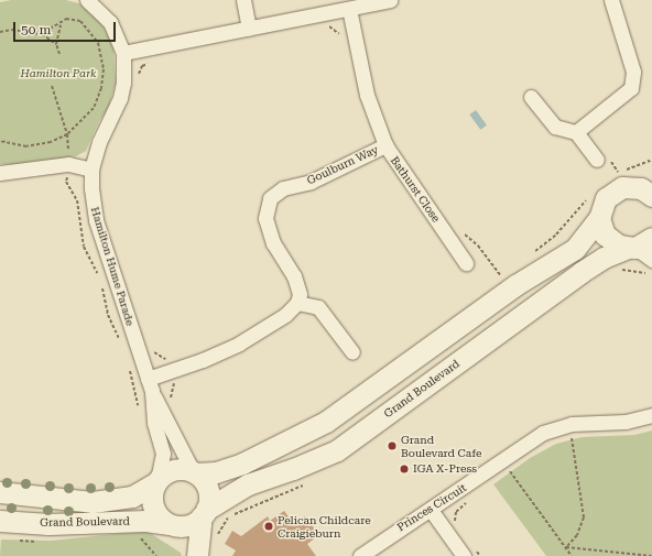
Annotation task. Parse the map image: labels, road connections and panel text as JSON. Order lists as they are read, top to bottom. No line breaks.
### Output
{"streets":{"street":["Goulburn Way","Bathurst Close","Hamilton Hume Parade","Grand Boulevard","Princes Circuit"]},"crossings":[["Goulburn Way","Bathurst Close"],["Hamilton Hume Parade","Grand Boulevard"]],"parks":["Hamilton Park"],"places":["Grand Boulevard Cafe","IGA X-Press","Pelican Childcare Craigieburn"],"scale_bar":"50 m"}
